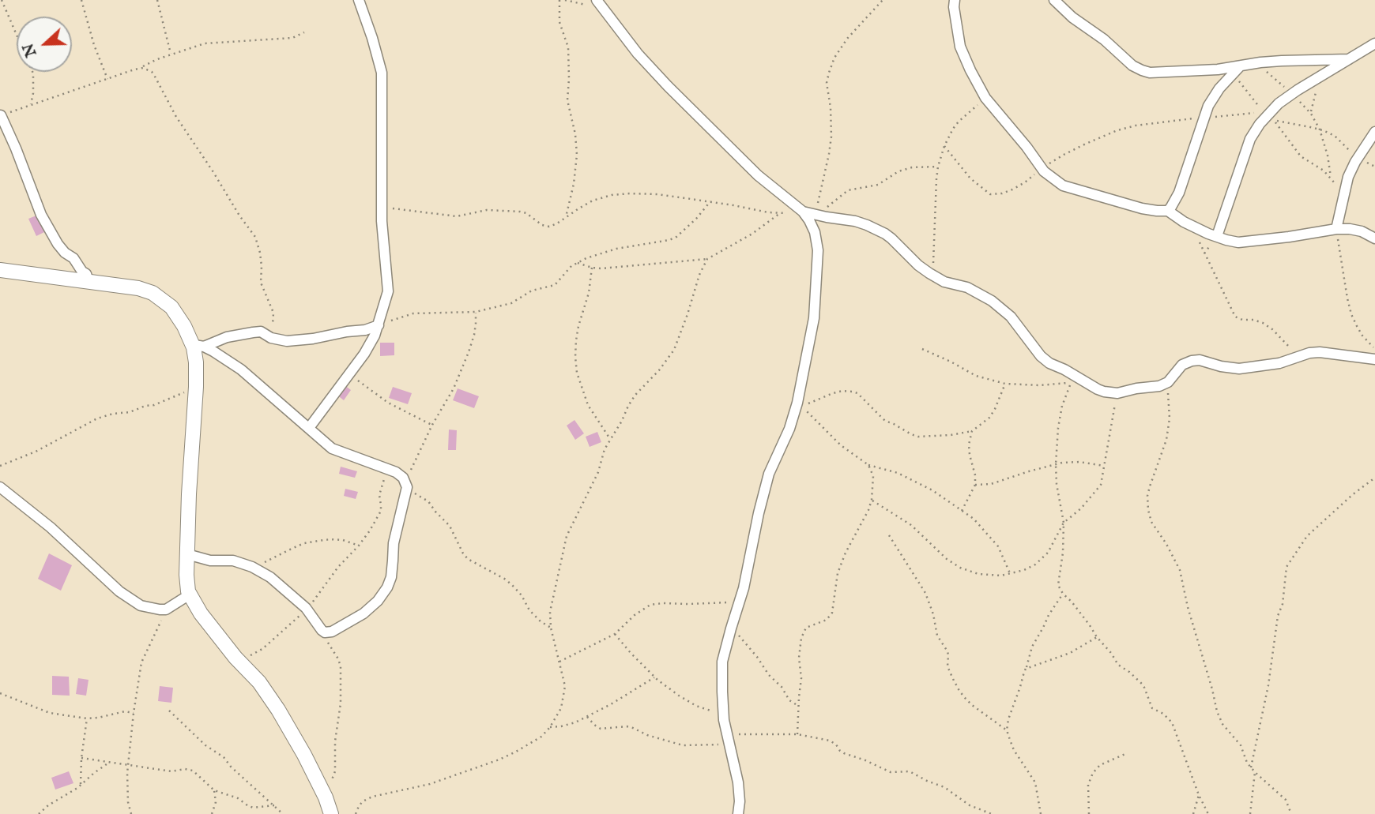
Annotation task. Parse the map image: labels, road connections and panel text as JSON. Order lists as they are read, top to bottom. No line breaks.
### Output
{"north":"left"}
